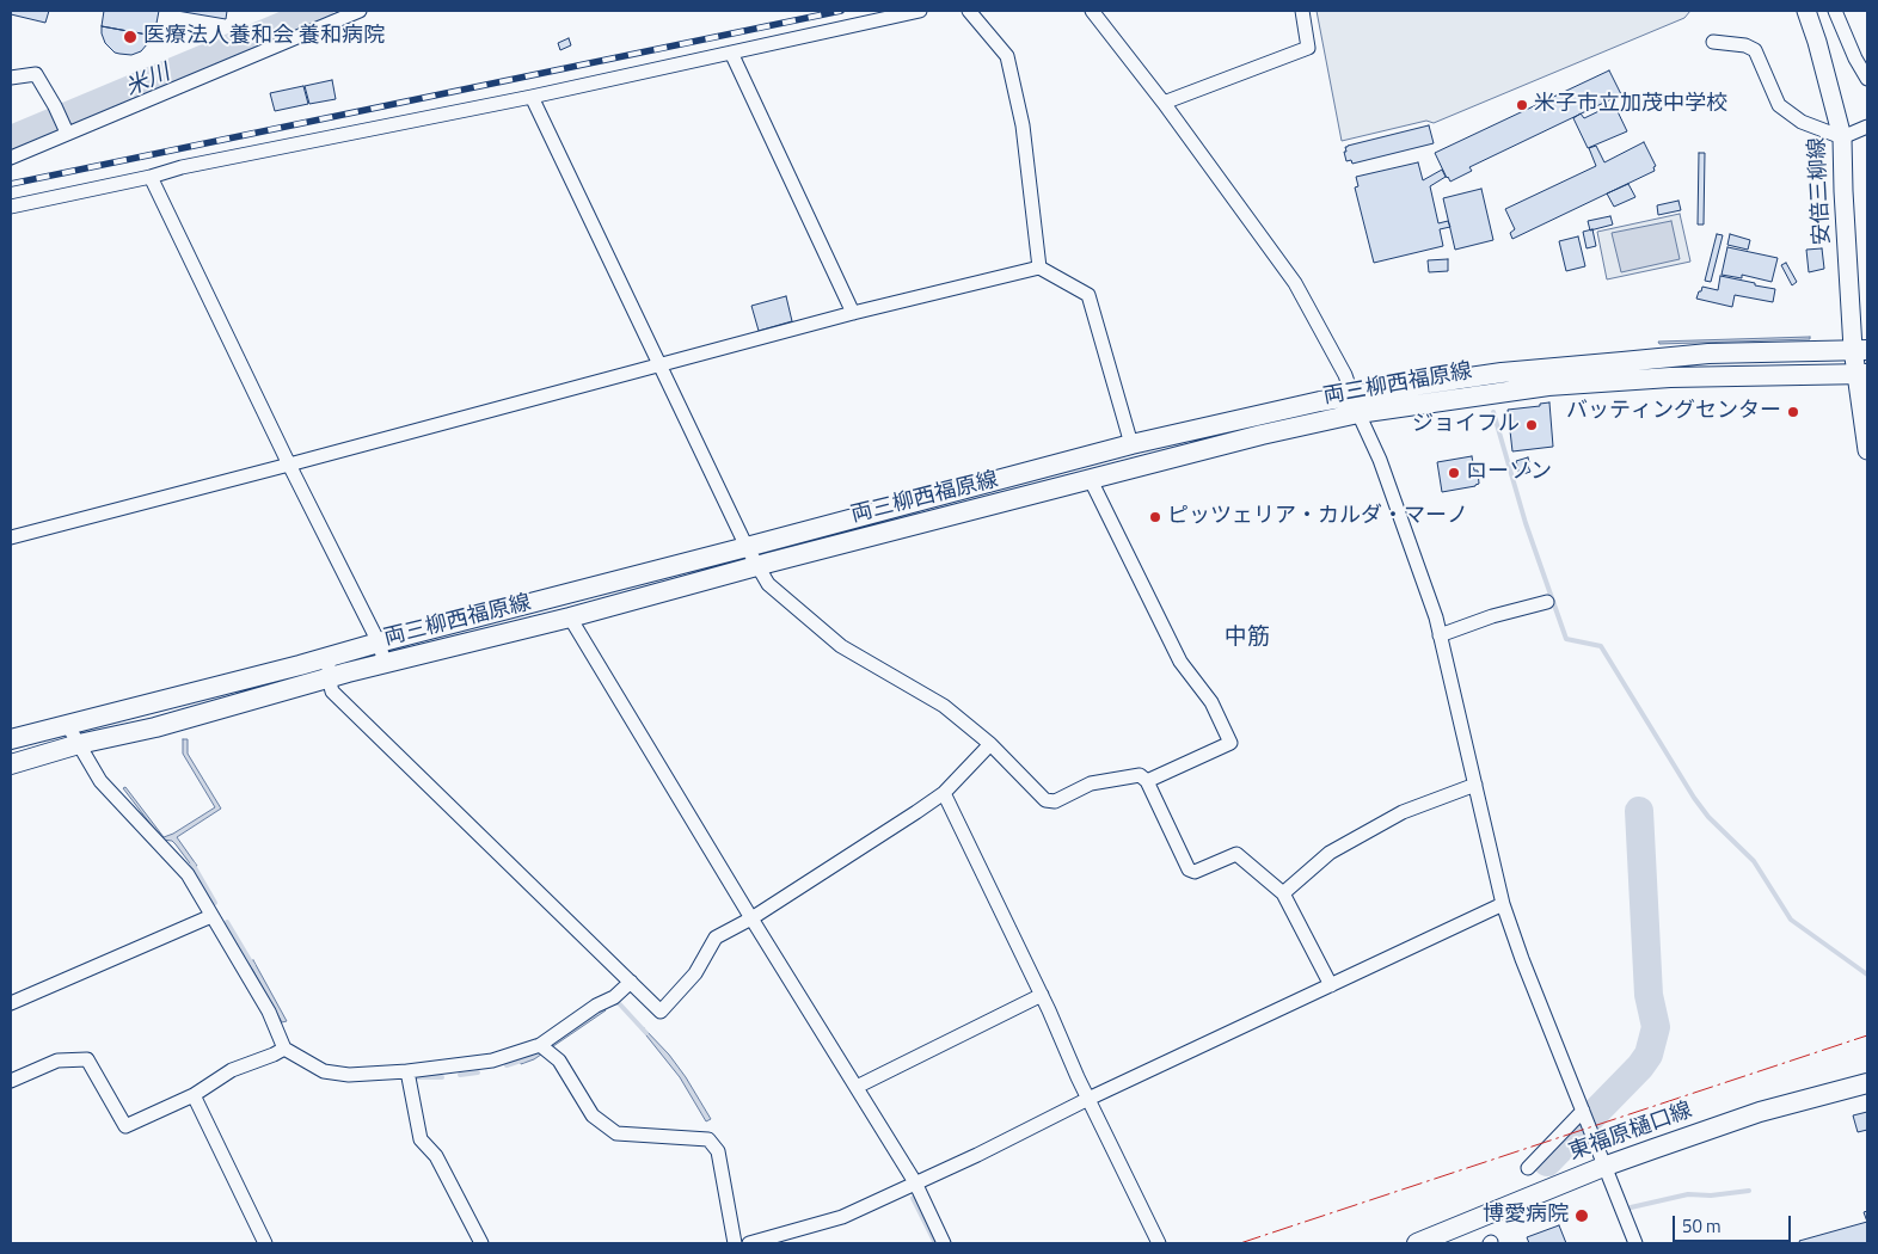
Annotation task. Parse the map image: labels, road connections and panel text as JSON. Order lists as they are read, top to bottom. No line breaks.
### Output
{"streets":{"main road":["両三柳西福原線","東福原樋口線"],"street":["安倍三柳線"]},"crossings":[["安倍三柳線","両三柳西福原線"]],"districts":["中筋"],"water":["米川"],"places":["医療法人養和会 養和病院","米子市立加茂中学校","バッティングセンター","ジョイフル","ローソン","ピッツェリア・カルダ・マーノ","博愛病院"],"scale_bar":"50 m"}
